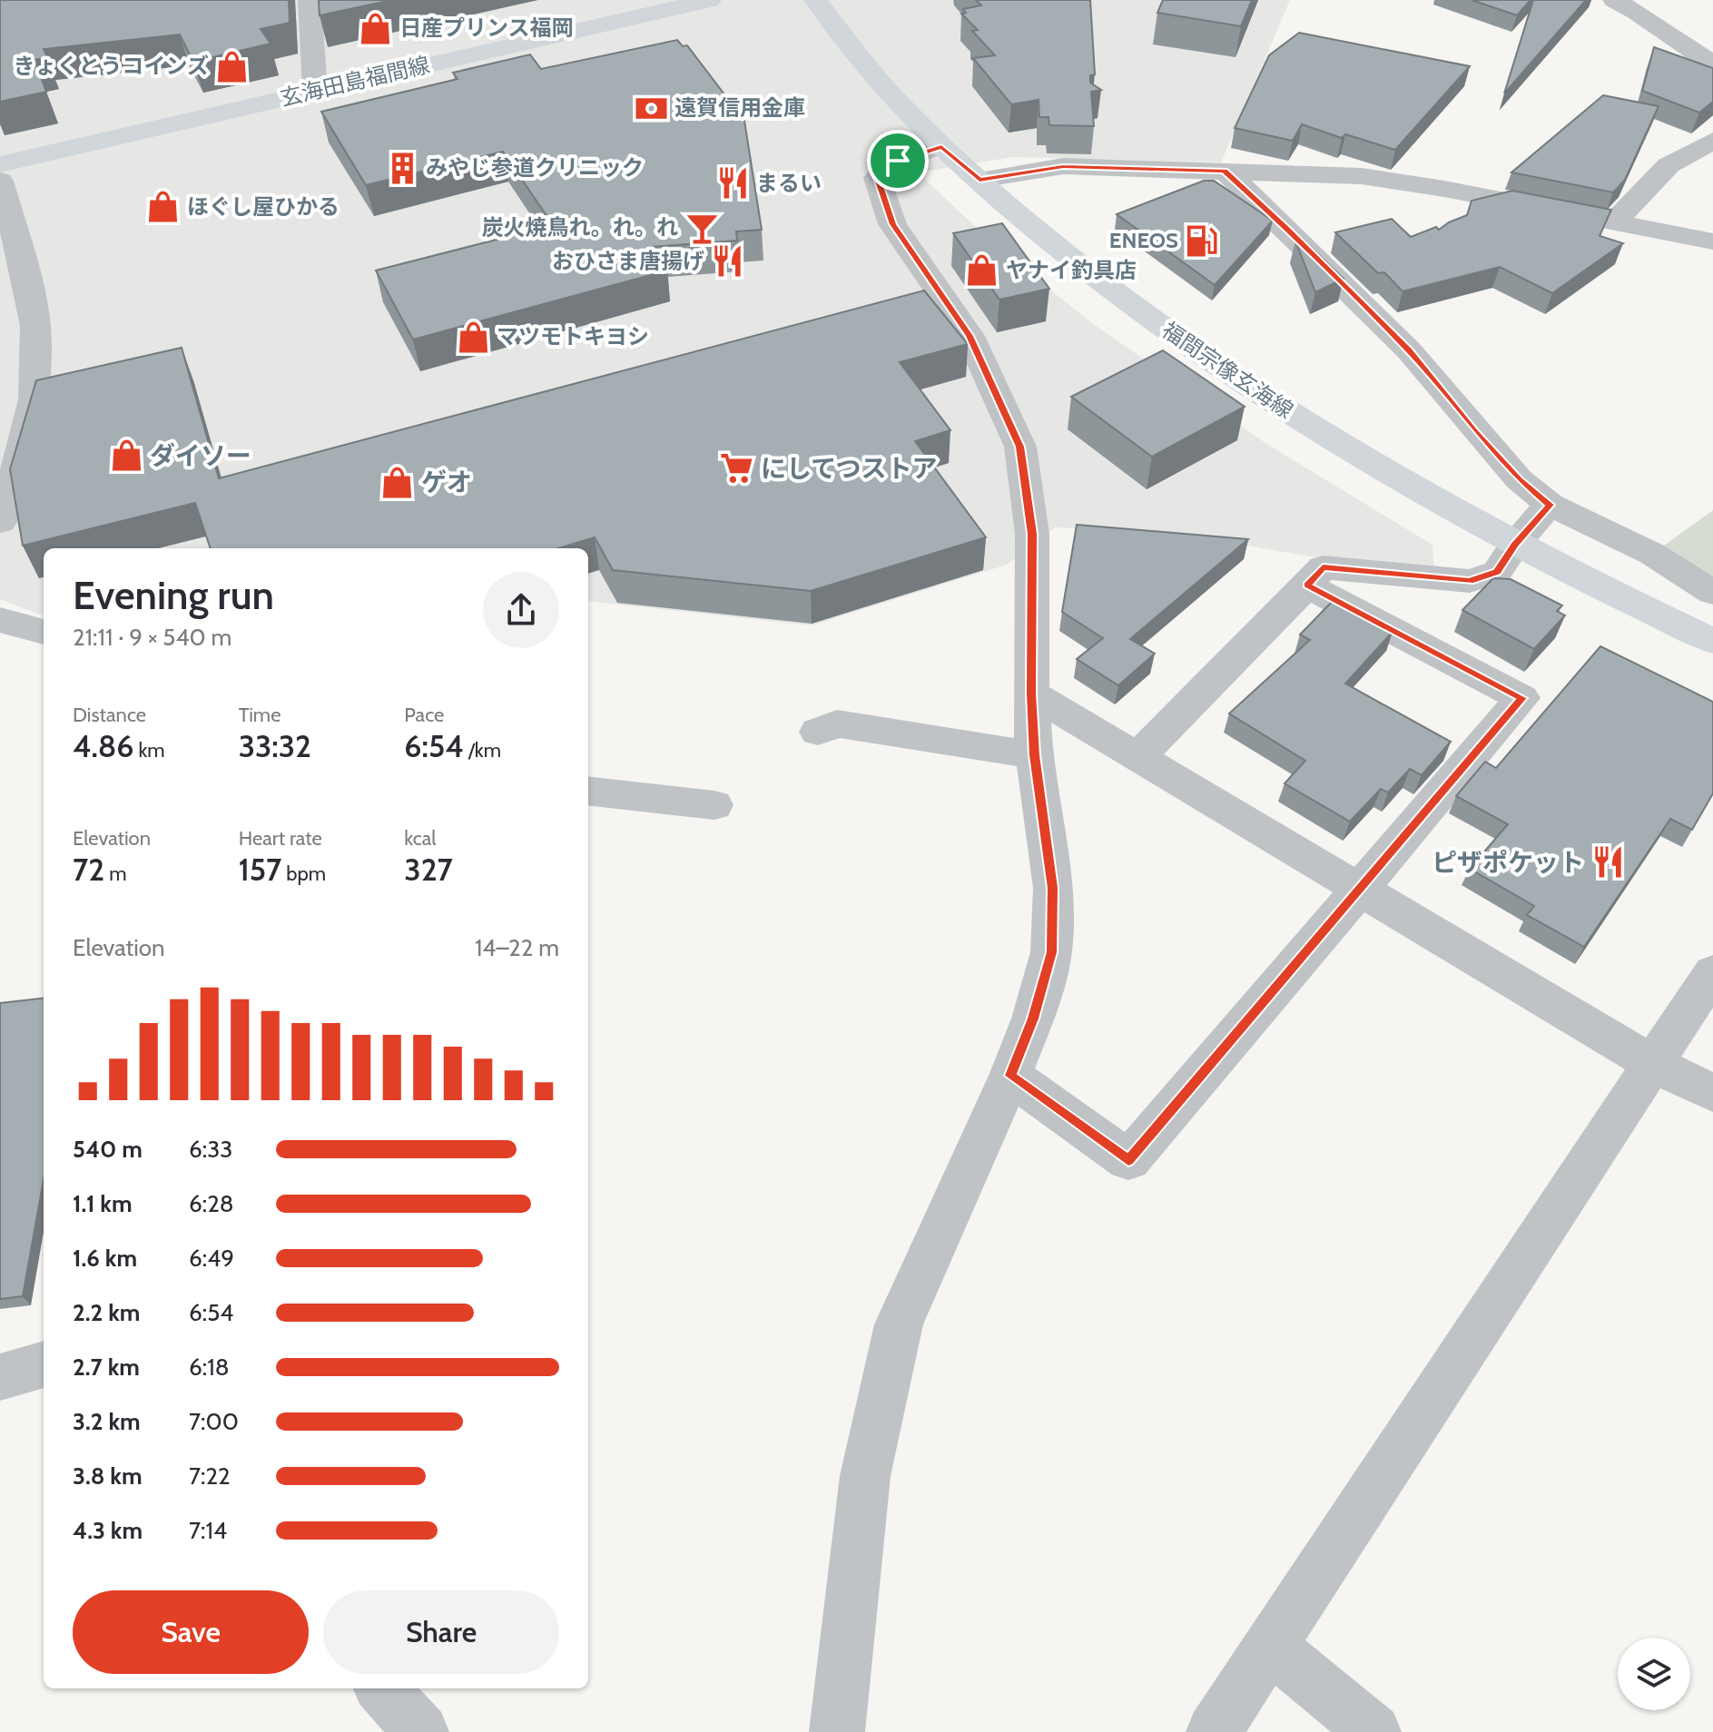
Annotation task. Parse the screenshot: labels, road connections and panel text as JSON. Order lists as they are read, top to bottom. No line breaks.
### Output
{"streets":{"main road":["玄海田島福間線","福間宗像玄海線"]},"places":{"shop":["日産プリンス福岡","きょくとうコインズ","ほぐし屋ひかる","ヤナイ釣具店","マツモトキヨシ","ダイソー","ゲオ"],"bank":["遠賀信用金庫"],"building":["みやじ参道クリニック"],"restaurant":["まるい","おひさま唐揚げ","ピザポケット"],"bar":["炭火焼鳥れ。れ。れ"],"fuel station":["ENEOS"],"supermarket":["にしてつストア"]},"page":{"heading":["Evening run","21:11 · 9 × 540 m"],"stats":[["Distance","4.86 km"],["Time","33:32"],["Pace","6:54 /km"],["Elevation","72 m"],["Heart rate","157 bpm"],["kcal","327"]],"chart":["Elevation","14–22 m"],"list":[{"name":"540 m","note":"6:33"},{"name":"1.1 km","note":"6:28"},{"name":"1.6 km","note":"6:49"},{"name":"2.2 km","note":"6:54"},{"name":"2.7 km","note":"6:18"},{"name":"3.2 km","note":"7:00"},{"name":"3.8 km","note":"7:22"},{"name":"4.3 km","note":"7:14"}],"buttons":["Save","Share"]}}
